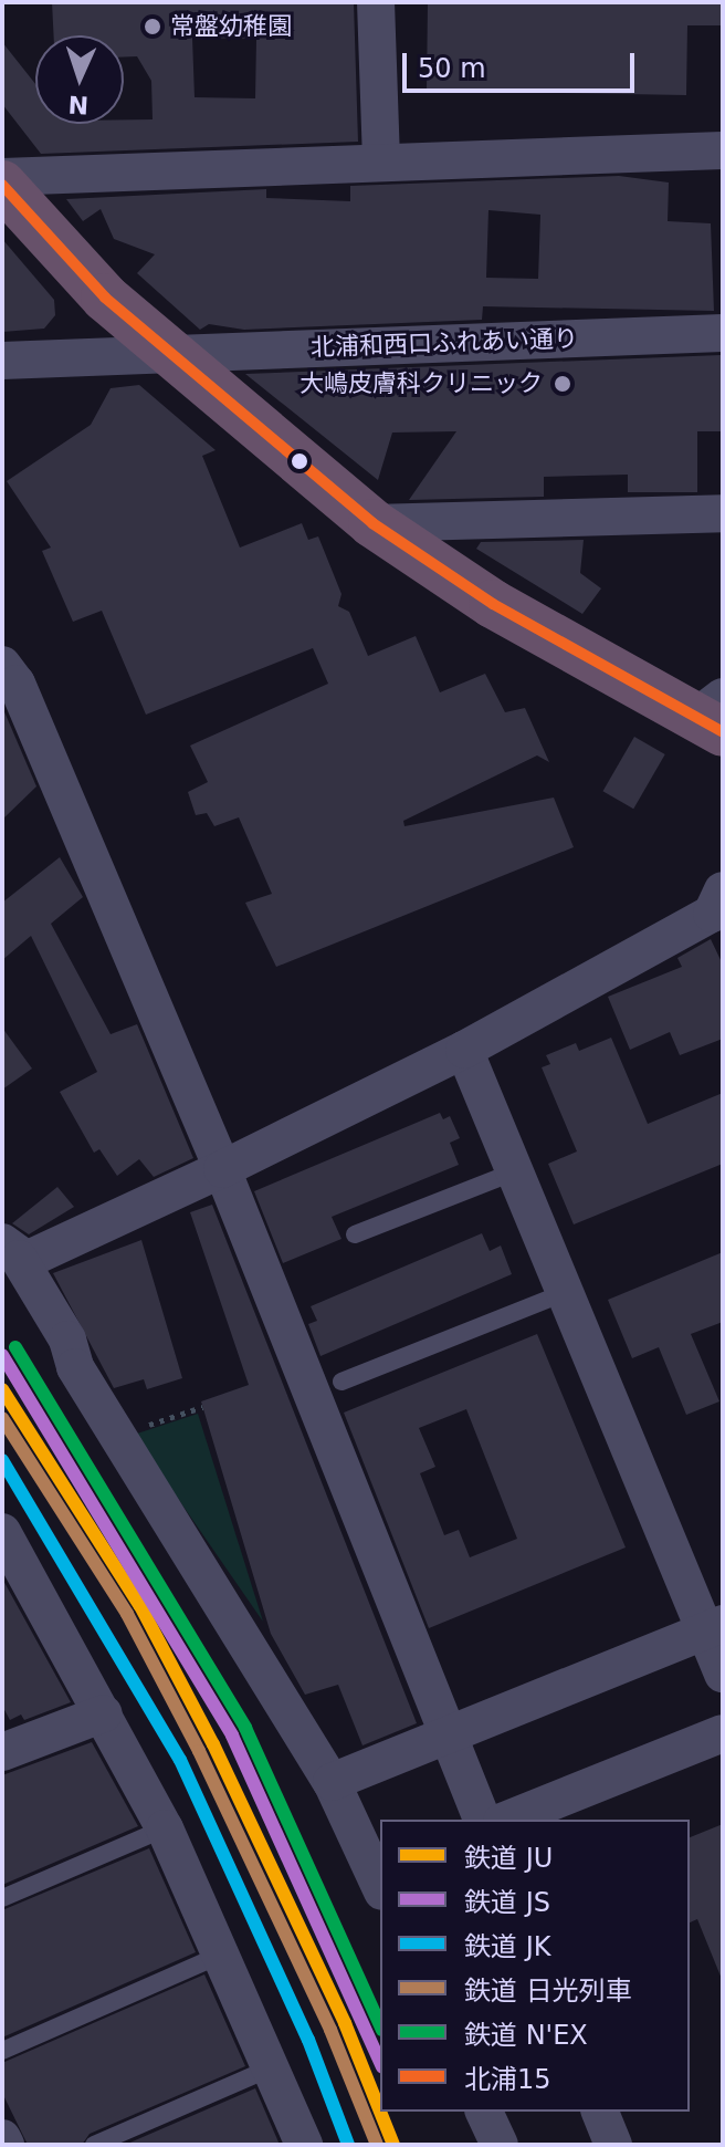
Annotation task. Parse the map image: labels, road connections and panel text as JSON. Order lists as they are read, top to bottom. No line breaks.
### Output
{"streets":{"street":["北浦和西口ふれあい通り"]},"places":["常盤幼稚園","大嶋皮膚科クリニック"],"lines":["transit line 北浦15","rail line N'EX","rail line JS","rail line JU","rail line 日光列車","rail line JK"],"legend":["鉄道 JU","鉄道 JS","鉄道 JK","鉄道 日光列車","鉄道 N'EX","北浦15"],"scale_bar":"50 m","north":"bottom"}
